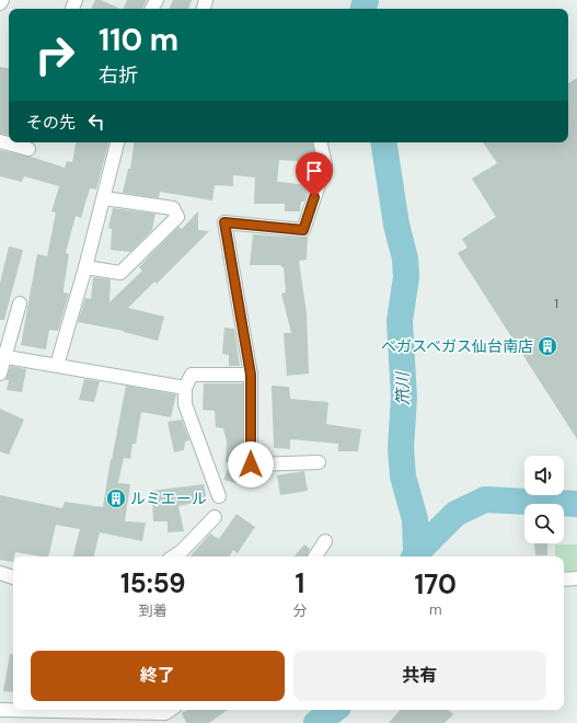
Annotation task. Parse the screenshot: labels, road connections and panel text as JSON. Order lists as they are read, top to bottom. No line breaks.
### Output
{"water":["笊川"],"places":{"building":["ベガスベガス仙台南店","ルミエール"]},"house_numbers":["1"],"page":{"turn":["110 m","右折"],"then":"その先","eta":["15:59","到着","1","分","170","m"],"buttons":["終了","共有"]}}
